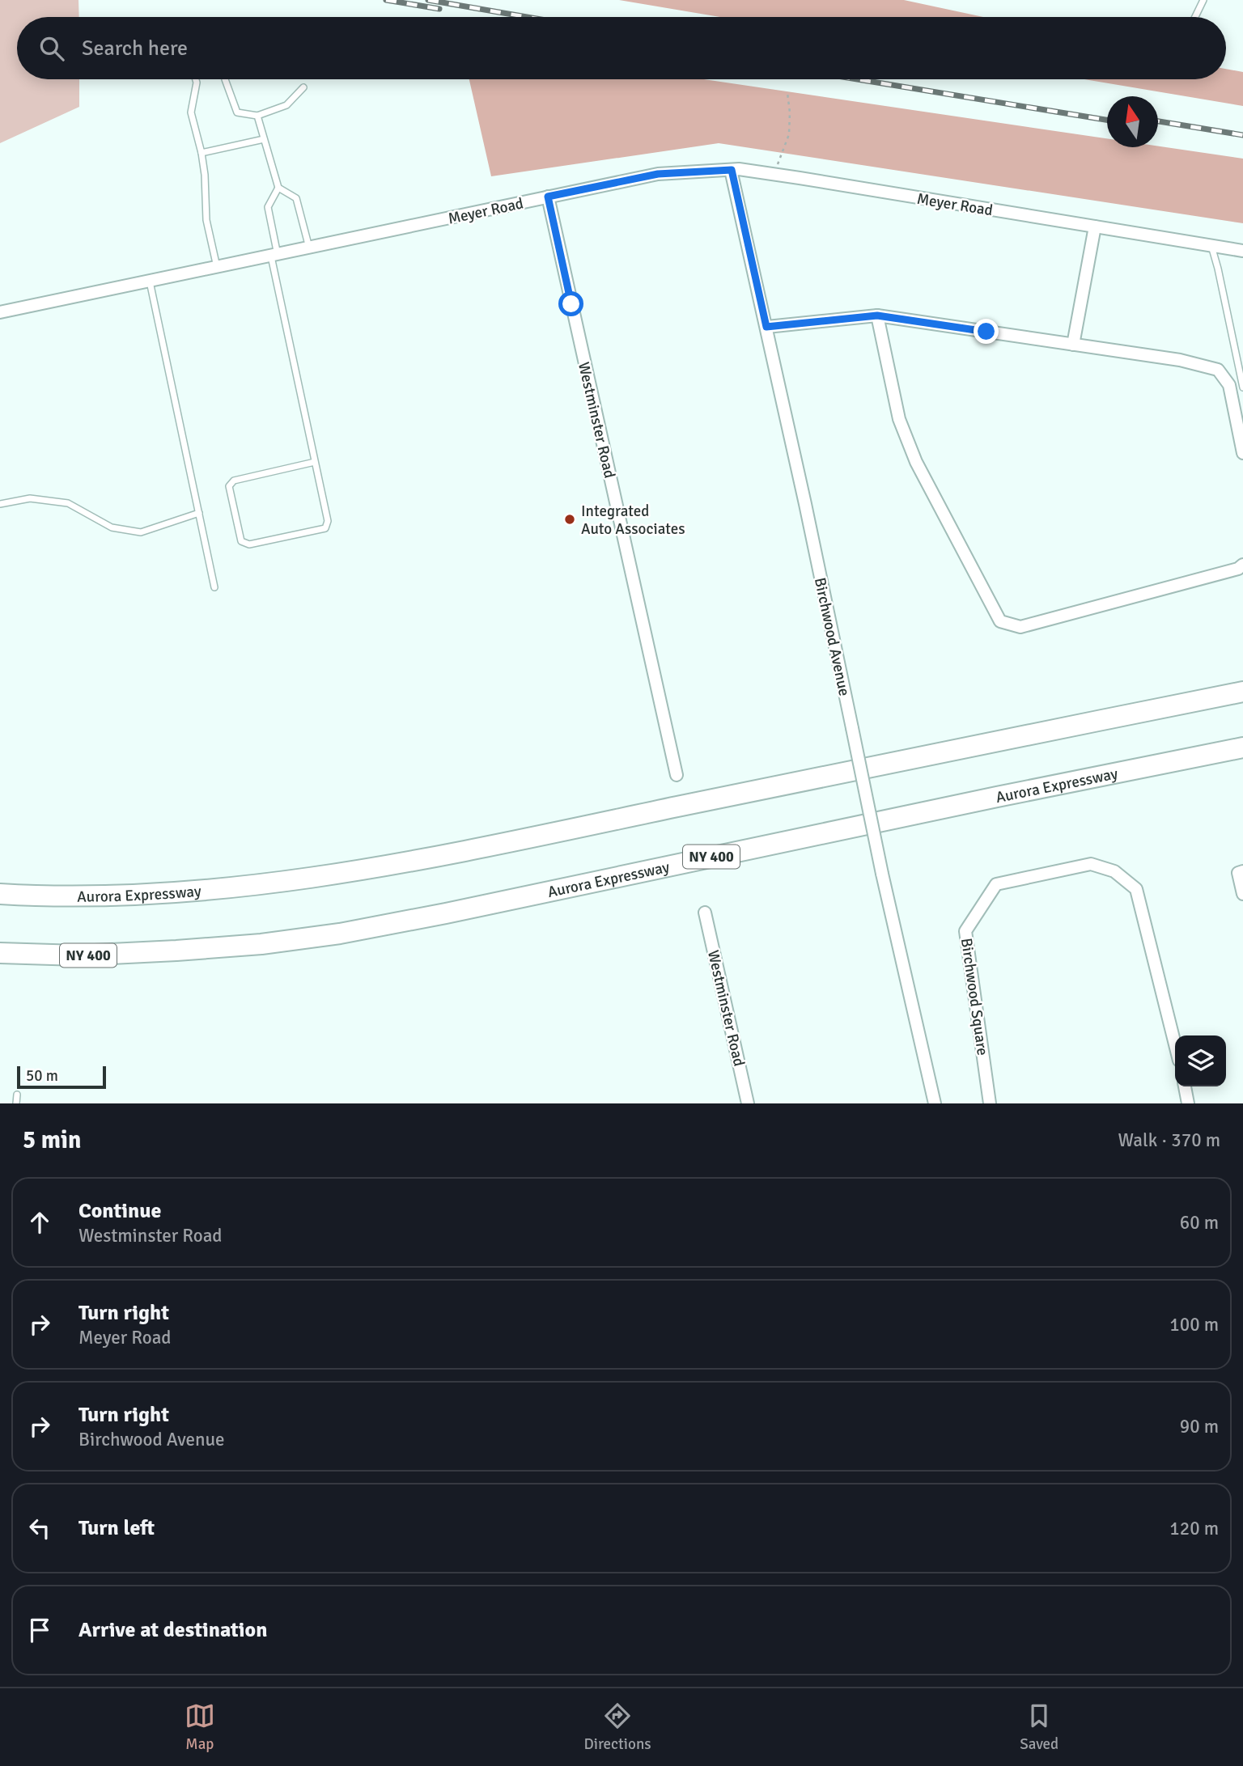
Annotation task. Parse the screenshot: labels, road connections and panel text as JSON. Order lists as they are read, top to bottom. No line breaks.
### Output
{"streets":{"highway":["Aurora Expressway","NY 400"],"street":["Meyer Road","Westminster Road","Birchwood Avenue","Birchwood Square"]},"crossings":[["Meyer Road","Westminster Road"],["Meyer Road","Birchwood Avenue"]],"places":["Integrated Auto Associates"],"scale_bar":"50 m","north":"top","page":{"search":"Search here","scale":"50 m","heading":["5 min","Walk · 370 m"],"list":[["Continue","Westminster Road","60 m"],["Turn right","Meyer Road","100 m"],["Turn right","Birchwood Avenue","90 m"],["Turn left","120 m"],"Arrive at destination"],"nav":["Map","Directions","Saved"]}}
